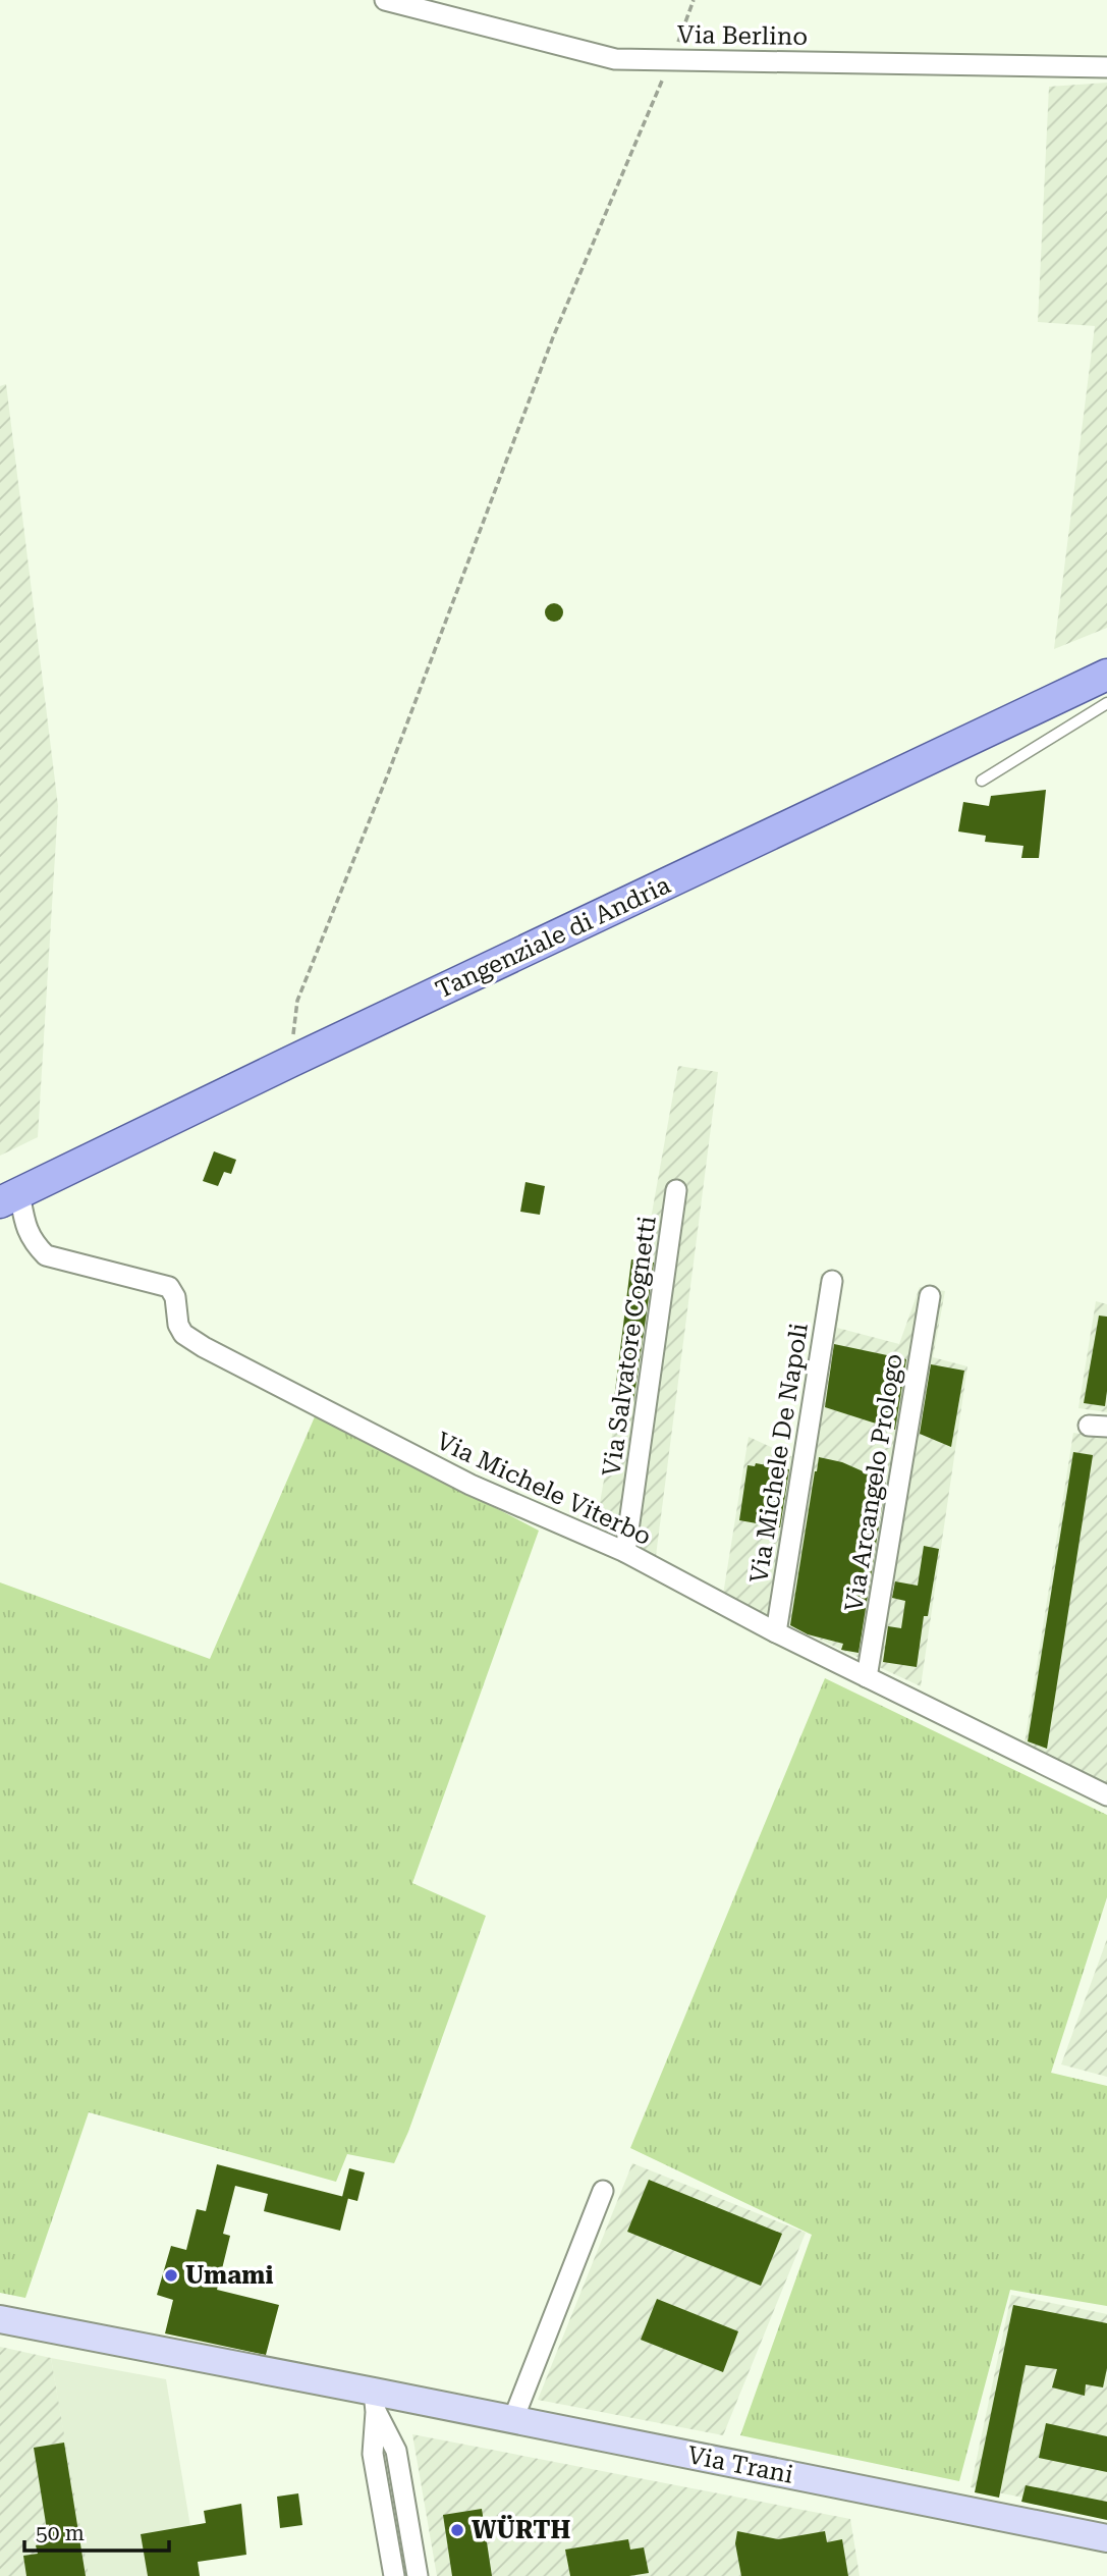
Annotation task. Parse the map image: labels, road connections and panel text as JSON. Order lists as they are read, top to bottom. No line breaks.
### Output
{"streets":{"main road":["Tangenziale di Andria","Via Trani"],"street":["Via Berlino","Via Salvatore Cognetti","Via Michele De Napoli","Via Arcangelo Prologo","Via Michele Viterbo"]},"crossings":[["Tangenziale di Andria","Via Michele Viterbo"],["Via Salvatore Cognetti","Via Michele Viterbo"],["Via Michele De Napoli","Via Michele Viterbo"],["Via Arcangelo Prologo","Via Michele Viterbo"]],"places":["Umami","WÜRTH"],"scale_bar":"50 m"}
